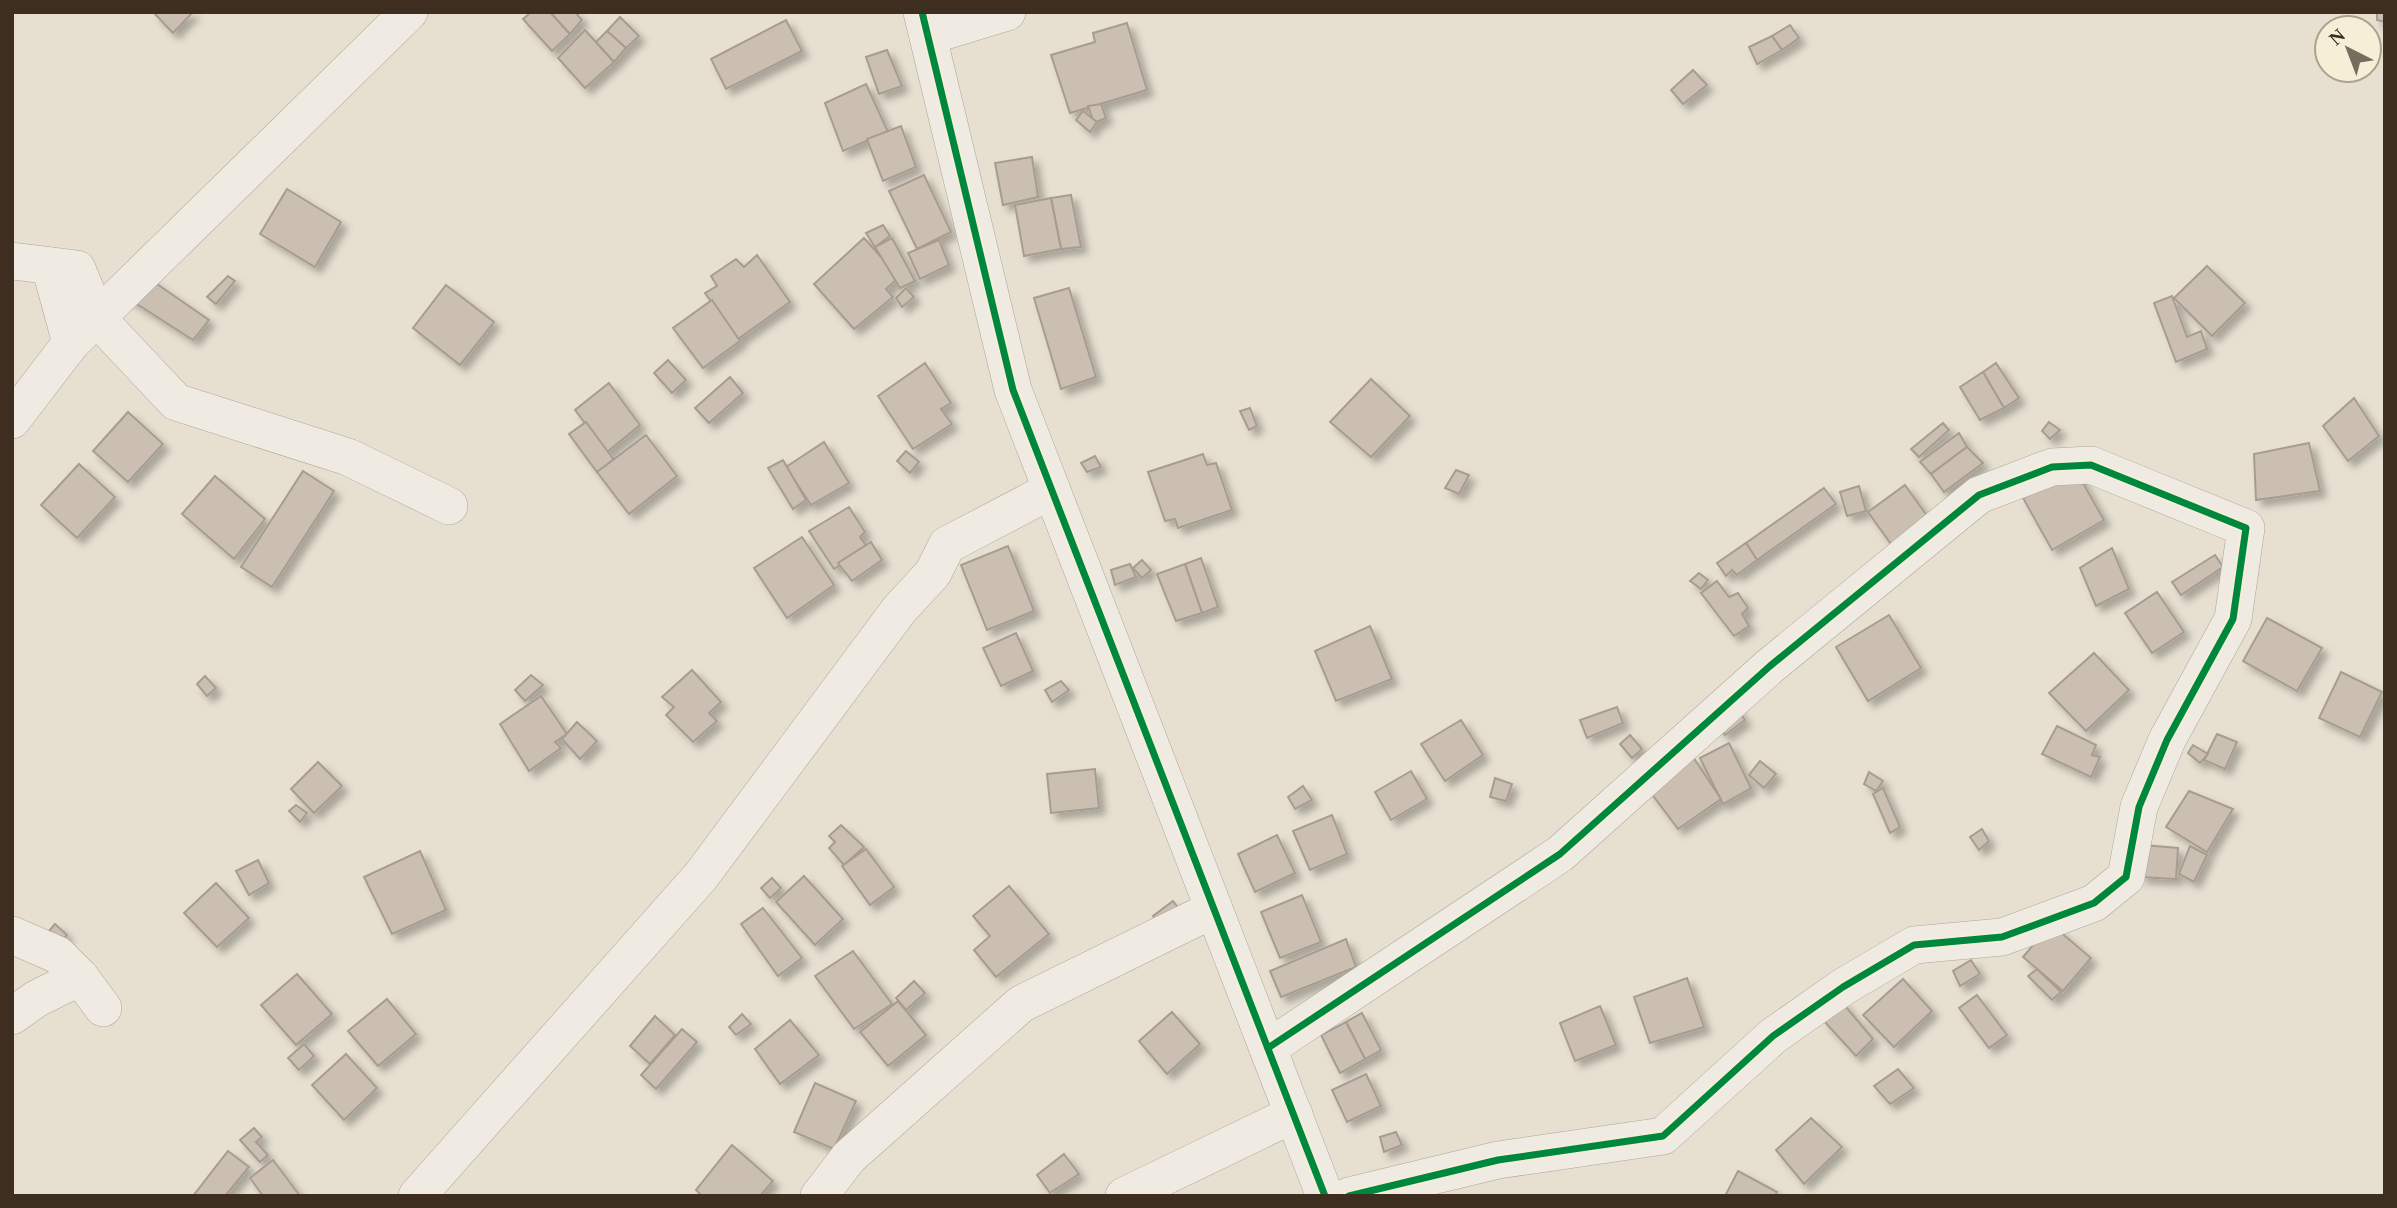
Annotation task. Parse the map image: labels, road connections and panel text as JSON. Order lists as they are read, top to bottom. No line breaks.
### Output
{"north":"top left"}
